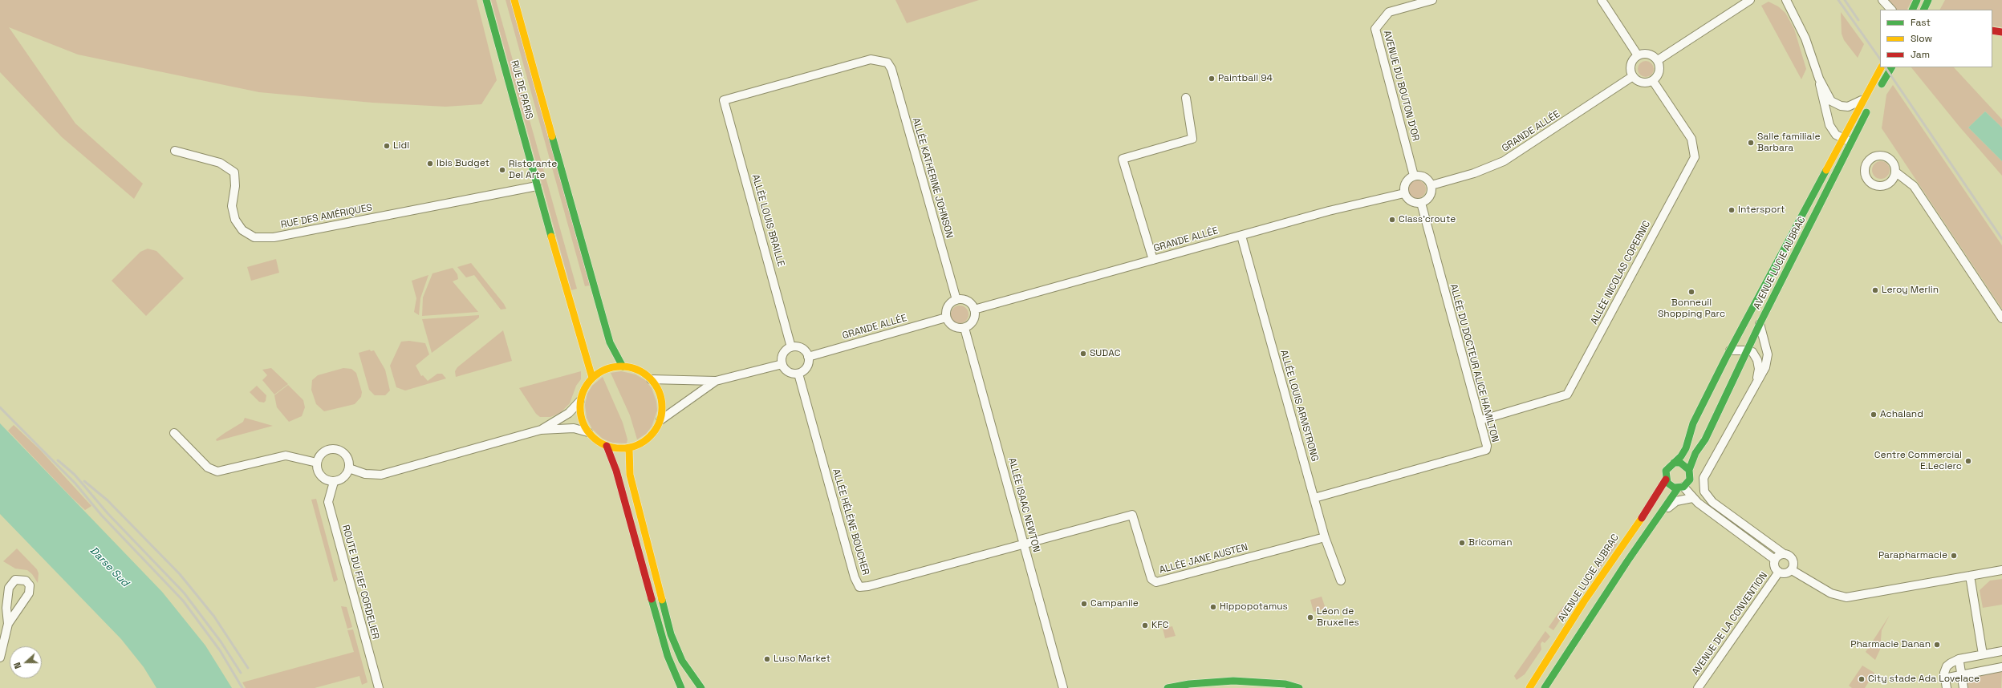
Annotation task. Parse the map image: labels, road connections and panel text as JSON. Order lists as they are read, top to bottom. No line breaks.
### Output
{"streets":{"main road":["RUE DE PARIS","AVENUE LUCIE AUBRAC"],"street":["AVENUE DU BOUTON D'OR","GRANDE ALLÉE","ALLÉE KATHERINE JOHNSON","RUE DES AMÉRIQUES","ALLÉE LOUIS BRAILLE","ALLÉE NICOLAS COPERNIC","ALLÉE DU DOCTEUR ALICE HAMILTON","ALLÉE LOUIS ARMSTRONG","ALLÉE ISAAC NEWTON","ALLÉE HÉLÈNE BOUCHER","ALLÉE JANE AUSTEN","ROUTE DU FIEF CORDELIER","AVENUE DE LA CONVENTION"]},"crossings":[["AVENUE DU BOUTON D'OR","GRANDE ALLÉE"],["AVENUE DU BOUTON D'OR","ALLÉE DU DOCTEUR ALICE HAMILTON"],["RUE DE PARIS","RUE DES AMÉRIQUES"],["GRANDE ALLÉE","ALLÉE KATHERINE JOHNSON"],["GRANDE ALLÉE","ALLÉE LOUIS BRAILLE"],["GRANDE ALLÉE","ALLÉE NICOLAS COPERNIC"],["GRANDE ALLÉE","ALLÉE DU DOCTEUR ALICE HAMILTON"],["GRANDE ALLÉE","ALLÉE LOUIS ARMSTRONG"],["GRANDE ALLÉE","ALLÉE ISAAC NEWTON"],["GRANDE ALLÉE","ALLÉE HÉLÈNE BOUCHER"],["ALLÉE KATHERINE JOHNSON","ALLÉE LOUIS BRAILLE"],["ALLÉE KATHERINE JOHNSON","ALLÉE ISAAC NEWTON"],["ALLÉE LOUIS BRAILLE","ALLÉE HÉLÈNE BOUCHER"],["ALLÉE NICOLAS COPERNIC","ALLÉE DU DOCTEUR ALICE HAMILTON"],["ALLÉE DU DOCTEUR ALICE HAMILTON","ALLÉE LOUIS ARMSTRONG"],["ALLÉE LOUIS ARMSTRONG","ALLÉE JANE AUSTEN"],["ALLÉE ISAAC NEWTON","ALLÉE HÉLÈNE BOUCHER"],["ALLÉE ISAAC NEWTON","ALLÉE JANE AUSTEN"],["ALLÉE HÉLÈNE BOUCHER","ALLÉE JANE AUSTEN"]],"water":["Darse Sud"],"places":["Paintball 94","Salle familiale Barbara","Lidl","Ibis Budget","Ristorante Del Arte","Intersport","Class'croute","Leroy Merlin","Bonneuil Shopping Parc","SUDAC","Achaland","Centre Commercial E.Leclerc","Bricoman","Parapharmacie","Campanile","Hippopotamus","Léon de Bruxelles","KFC","Pharmacie Danan","Luso Market","City stade Ada Lovelace"],"legend":["Fast","Slow","Jam"],"north":"left"}
